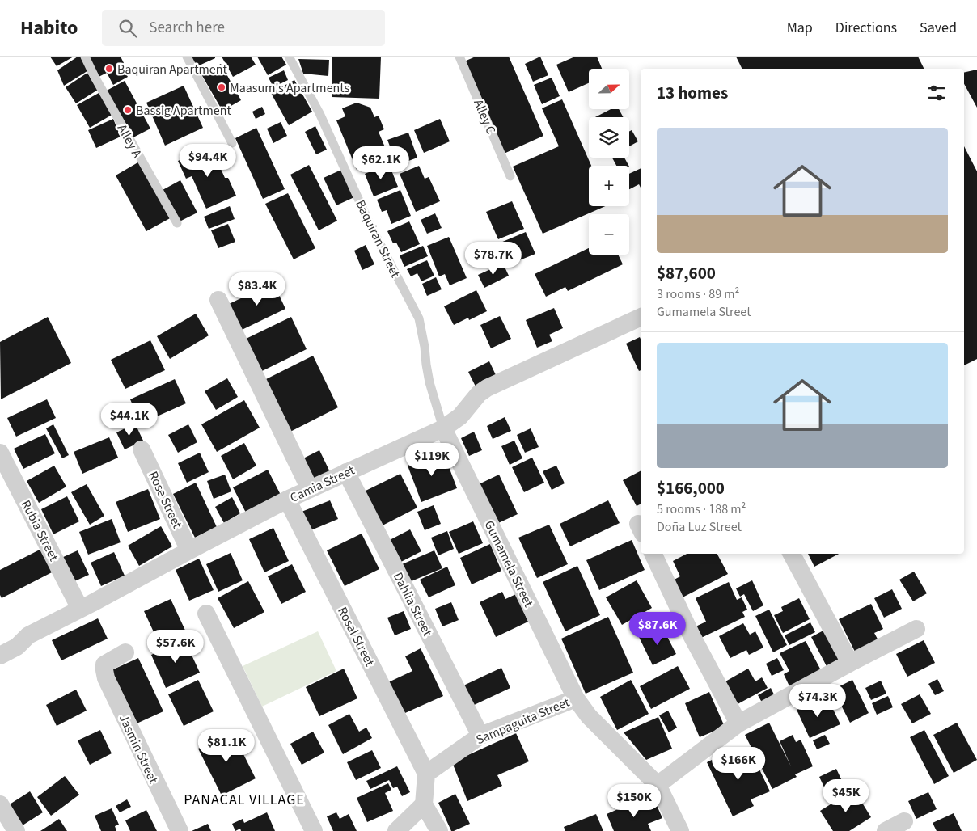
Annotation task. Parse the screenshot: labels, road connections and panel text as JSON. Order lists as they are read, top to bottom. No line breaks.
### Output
{"streets":{"street":["Camia Street","Rose Street","Rubia Street","Gumamela Street","Dahlia Street","Rosal Street","Sampaguita Street","Jasmin Street"],"lane":["Alley C","Alley A","Baquiran Street"]},"crossings":[["Baquiran Street","Camia Street"],["Baquiran Street","Gumamela Street"],["Camia Street","Rose Street"],["Camia Street","Rubia Street"],["Camia Street","Gumamela Street"],["Camia Street","Dahlia Street"],["Camia Street","Rosal Street"],["Gumamela Street","Sampaguita Street"],["Dahlia Street","Sampaguita Street"],["Rosal Street","Sampaguita Street"]],"districts":["PANACAL VILLAGE"],"places":["Baquiran Apartment","Maasum's Apartments","Bassig Apartment"],"north":"right","page":{"header":"Habito","search":"Search here","nav":["Map","Directions","Saved"],"map_buttons":["+","−"],"heading":"13 homes","list":[{"name":"$87,600","note":"3 rooms · 89 m² · Gumamela Street"},{"name":"$166,000","note":"5 rooms · 188 m² · Doña Luz Street"}],"price":["$94.4K","$62.1K","$78.7K","$83.4K","$44.1K","$119K","$87.6K","$57.6K","$74.3K","$81.1K","$166K","$45K","$150K"]}}
